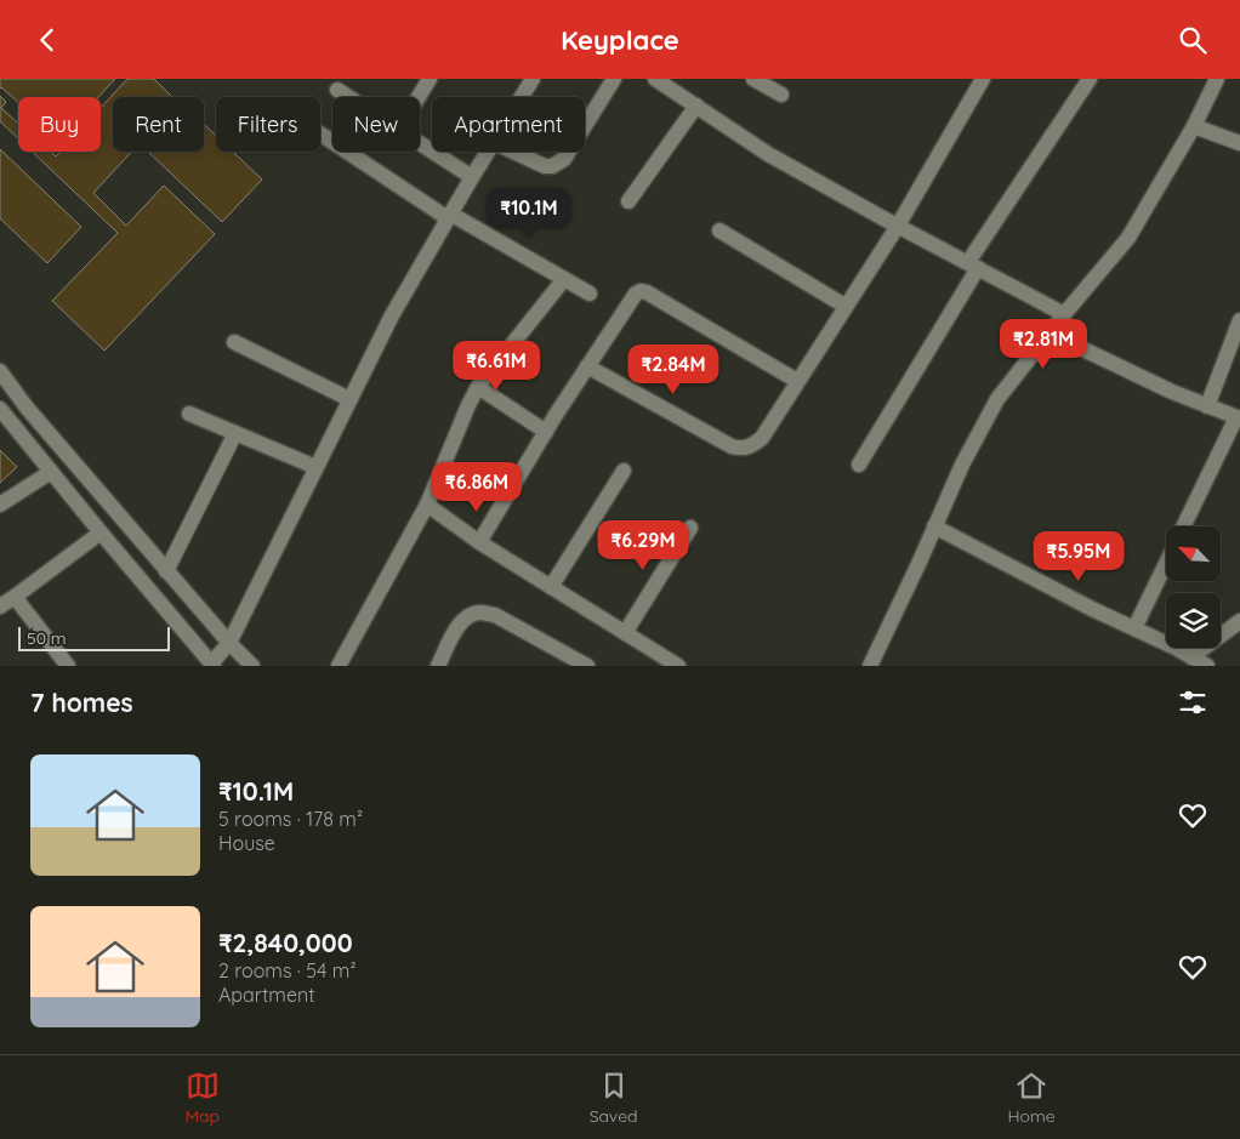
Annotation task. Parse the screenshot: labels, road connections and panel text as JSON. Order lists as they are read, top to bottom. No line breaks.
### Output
{"scale_bar":"50 m","north":"top left","page":{"header":"Keyplace","chip":["Buy","Rent","Filters","New","Apartment"],"price":["₹10.1M","₹2.81M","₹6.61M","₹2.84M","₹6.86M","₹6.29M","₹5.95M"],"scale":"50 m","heading":"7 homes","list":[{"name":"₹10.1M","note":"5 rooms · 178 m² · House"},{"name":"₹2,840,000","note":"2 rooms · 54 m² · Apartment"}],"tabs":["Map","Saved","Home"]}}
